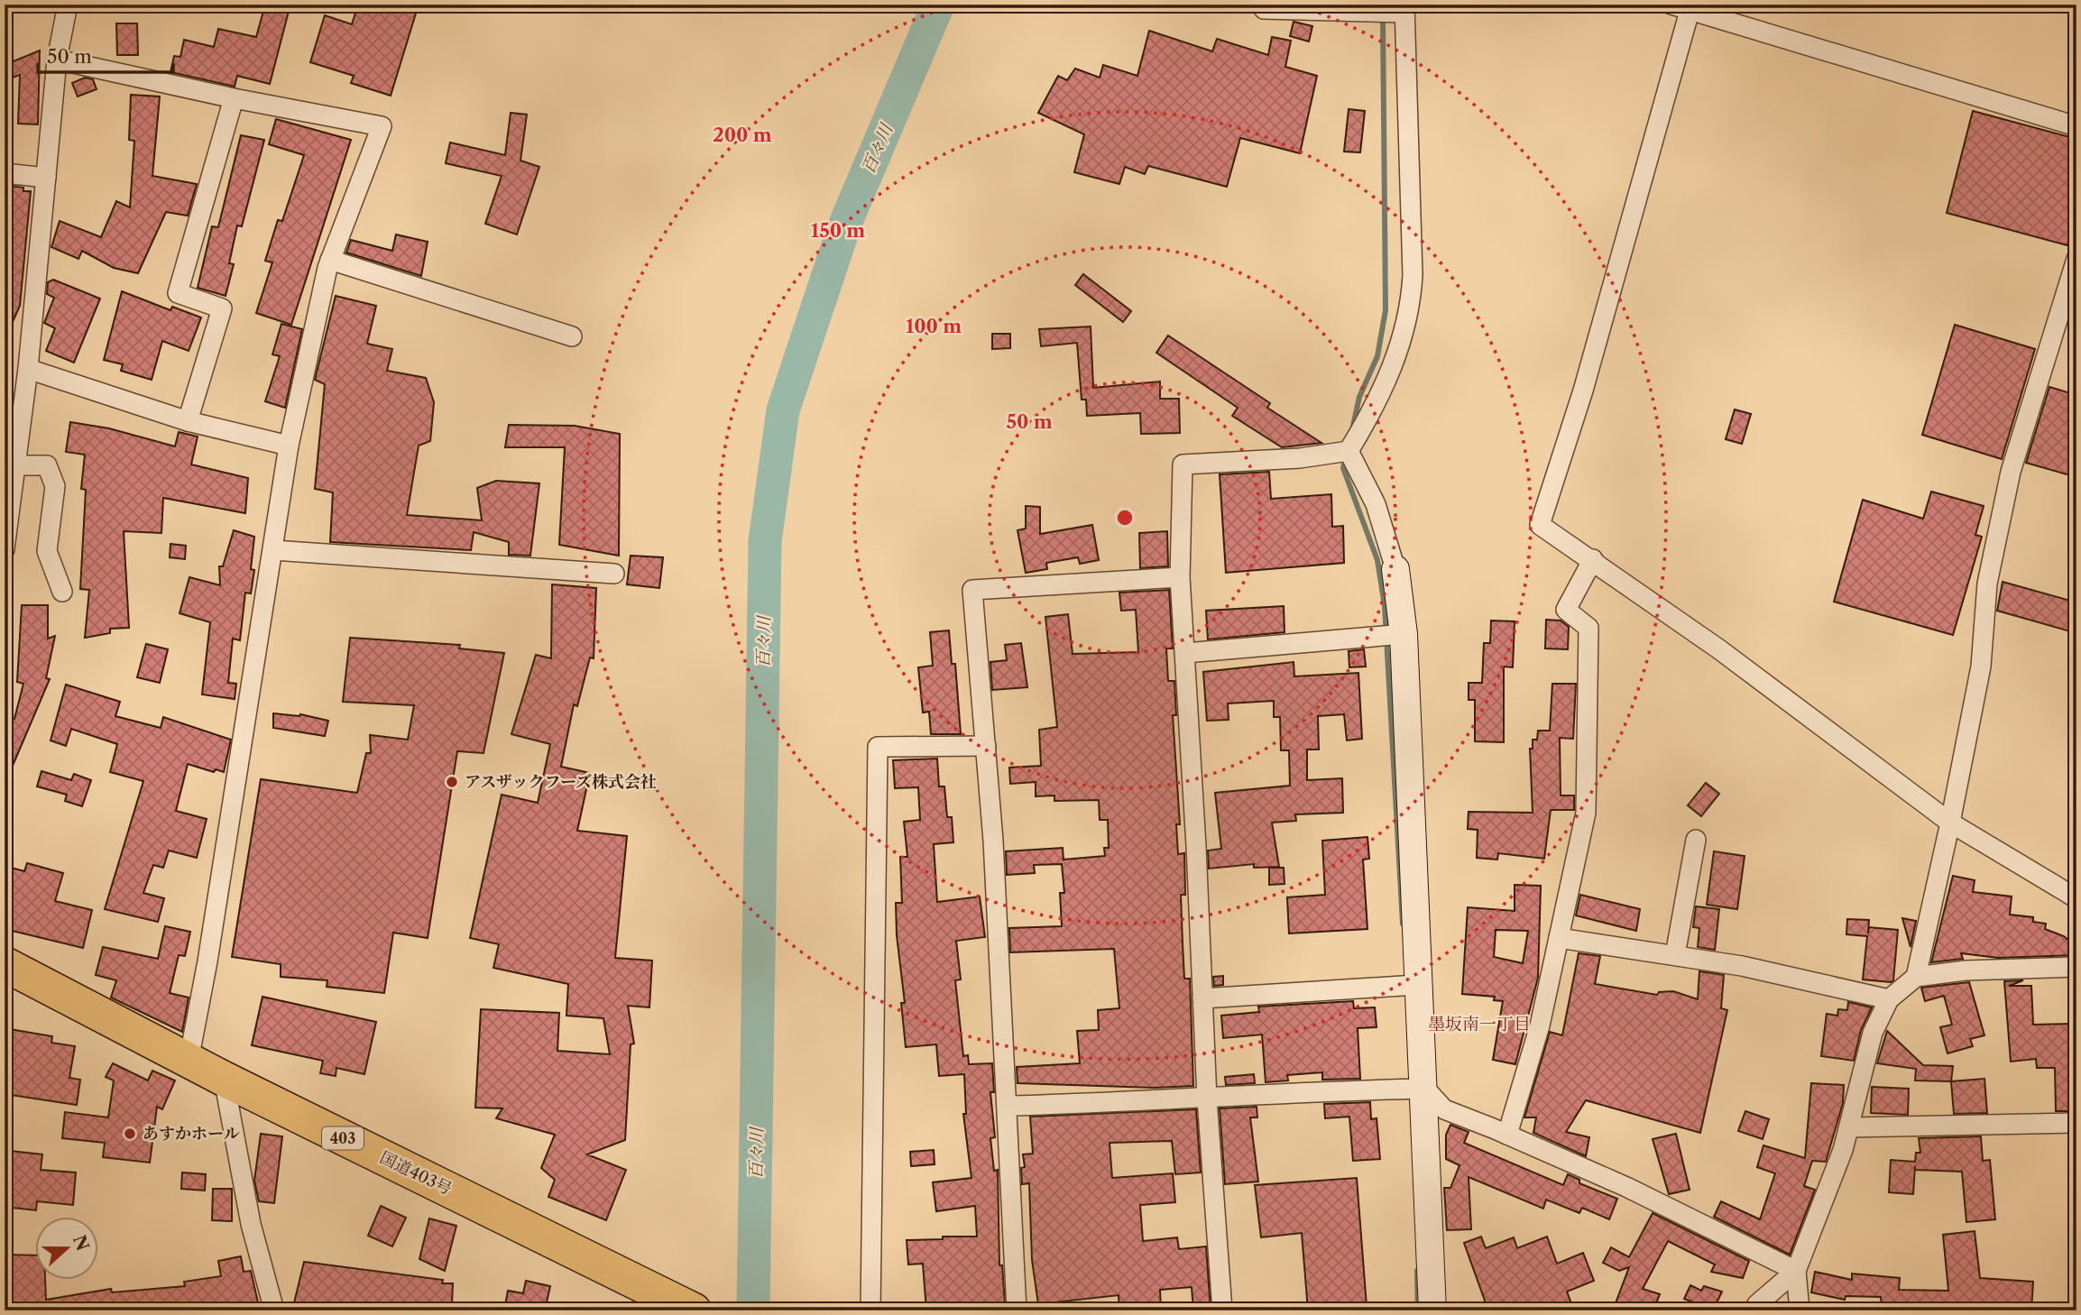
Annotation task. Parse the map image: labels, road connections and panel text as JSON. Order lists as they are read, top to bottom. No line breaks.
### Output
{"streets":{"highway":["403","国道403号"]},"districts":["墨坂南一丁目"],"water":["百々川"],"places":["アスザックフーズ株式会社","あすかホール"],"scale_bar":"50 m","north":"right","rings":["200 m","150 m","100 m","50 m"]}
